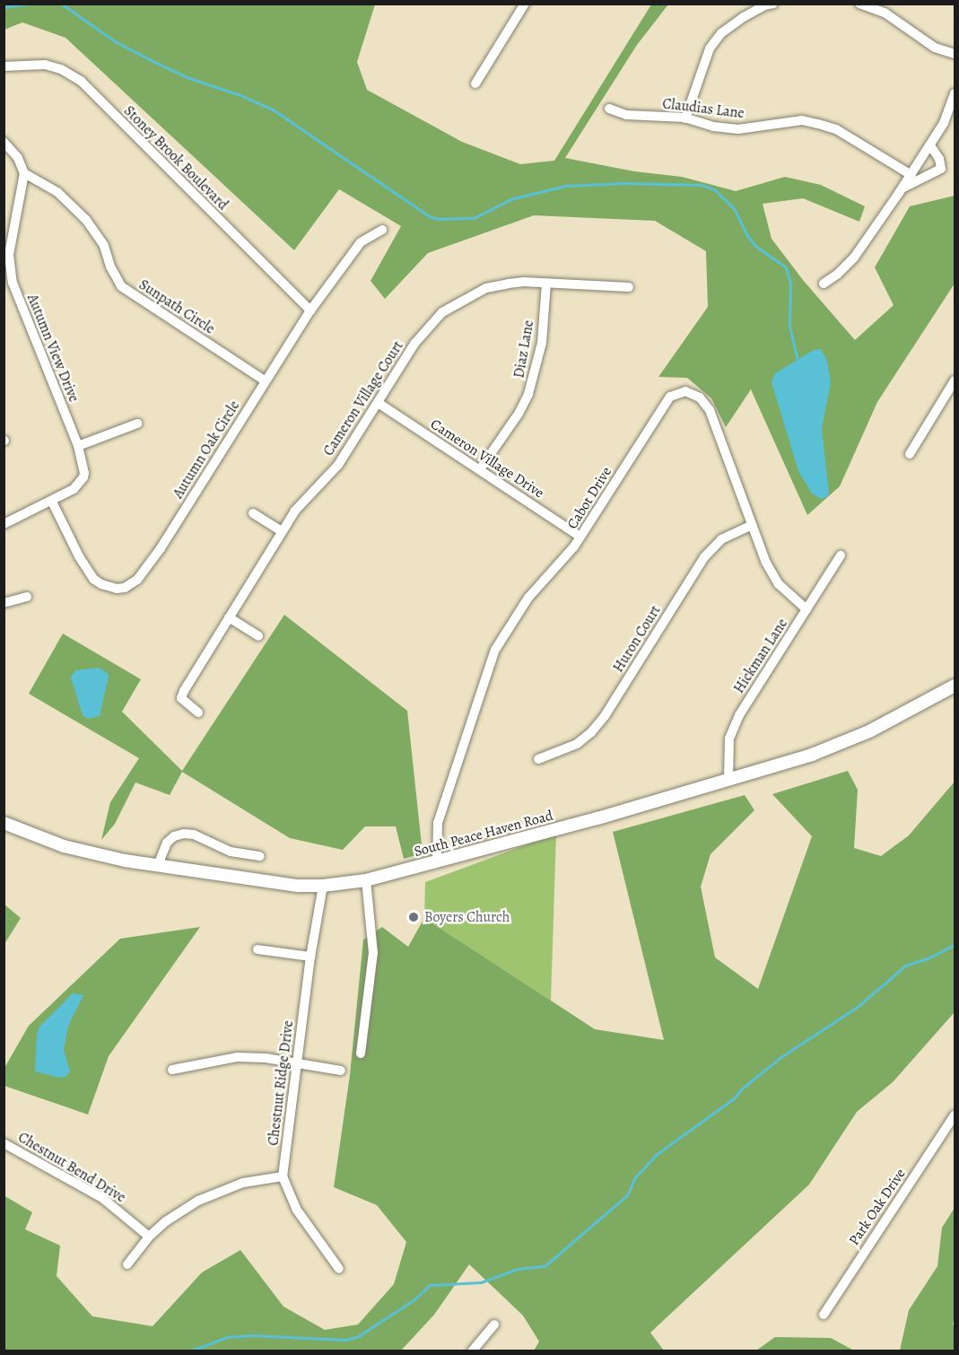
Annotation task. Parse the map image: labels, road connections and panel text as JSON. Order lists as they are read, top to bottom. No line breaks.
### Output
{"streets":{"main road":["South Peace Haven Road"],"street":["Claudias Lane","Stoney Brook Boulevard","Sunpath Circle","Autumn View Drive","Diaz Lane","Cameron Village Court","Autumn Oak Circle","Cameron Village Drive","Cabot Drive","Huron Court","Hickman Lane","Chestnut Ridge Drive","Chestnut Bend Drive","Park Oak Drive"]},"crossings":[["Stoney Brook Boulevard","Autumn Oak Circle"],["Sunpath Circle","Autumn View Drive"],["Sunpath Circle","Autumn Oak Circle"],["Autumn View Drive","Autumn Oak Circle"],["Diaz Lane","Cameron Village Court"],["Diaz Lane","Cameron Village Drive"],["Cameron Village Court","Cameron Village Drive"],["Cameron Village Drive","Cabot Drive"],["Cabot Drive","Huron Court"],["Cabot Drive","Hickman Lane"],["Cabot Drive","South Peace Haven Road"],["Hickman Lane","South Peace Haven Road"],["South Peace Haven Road","Chestnut Ridge Drive"]],"places":["Boyers Church"]}
